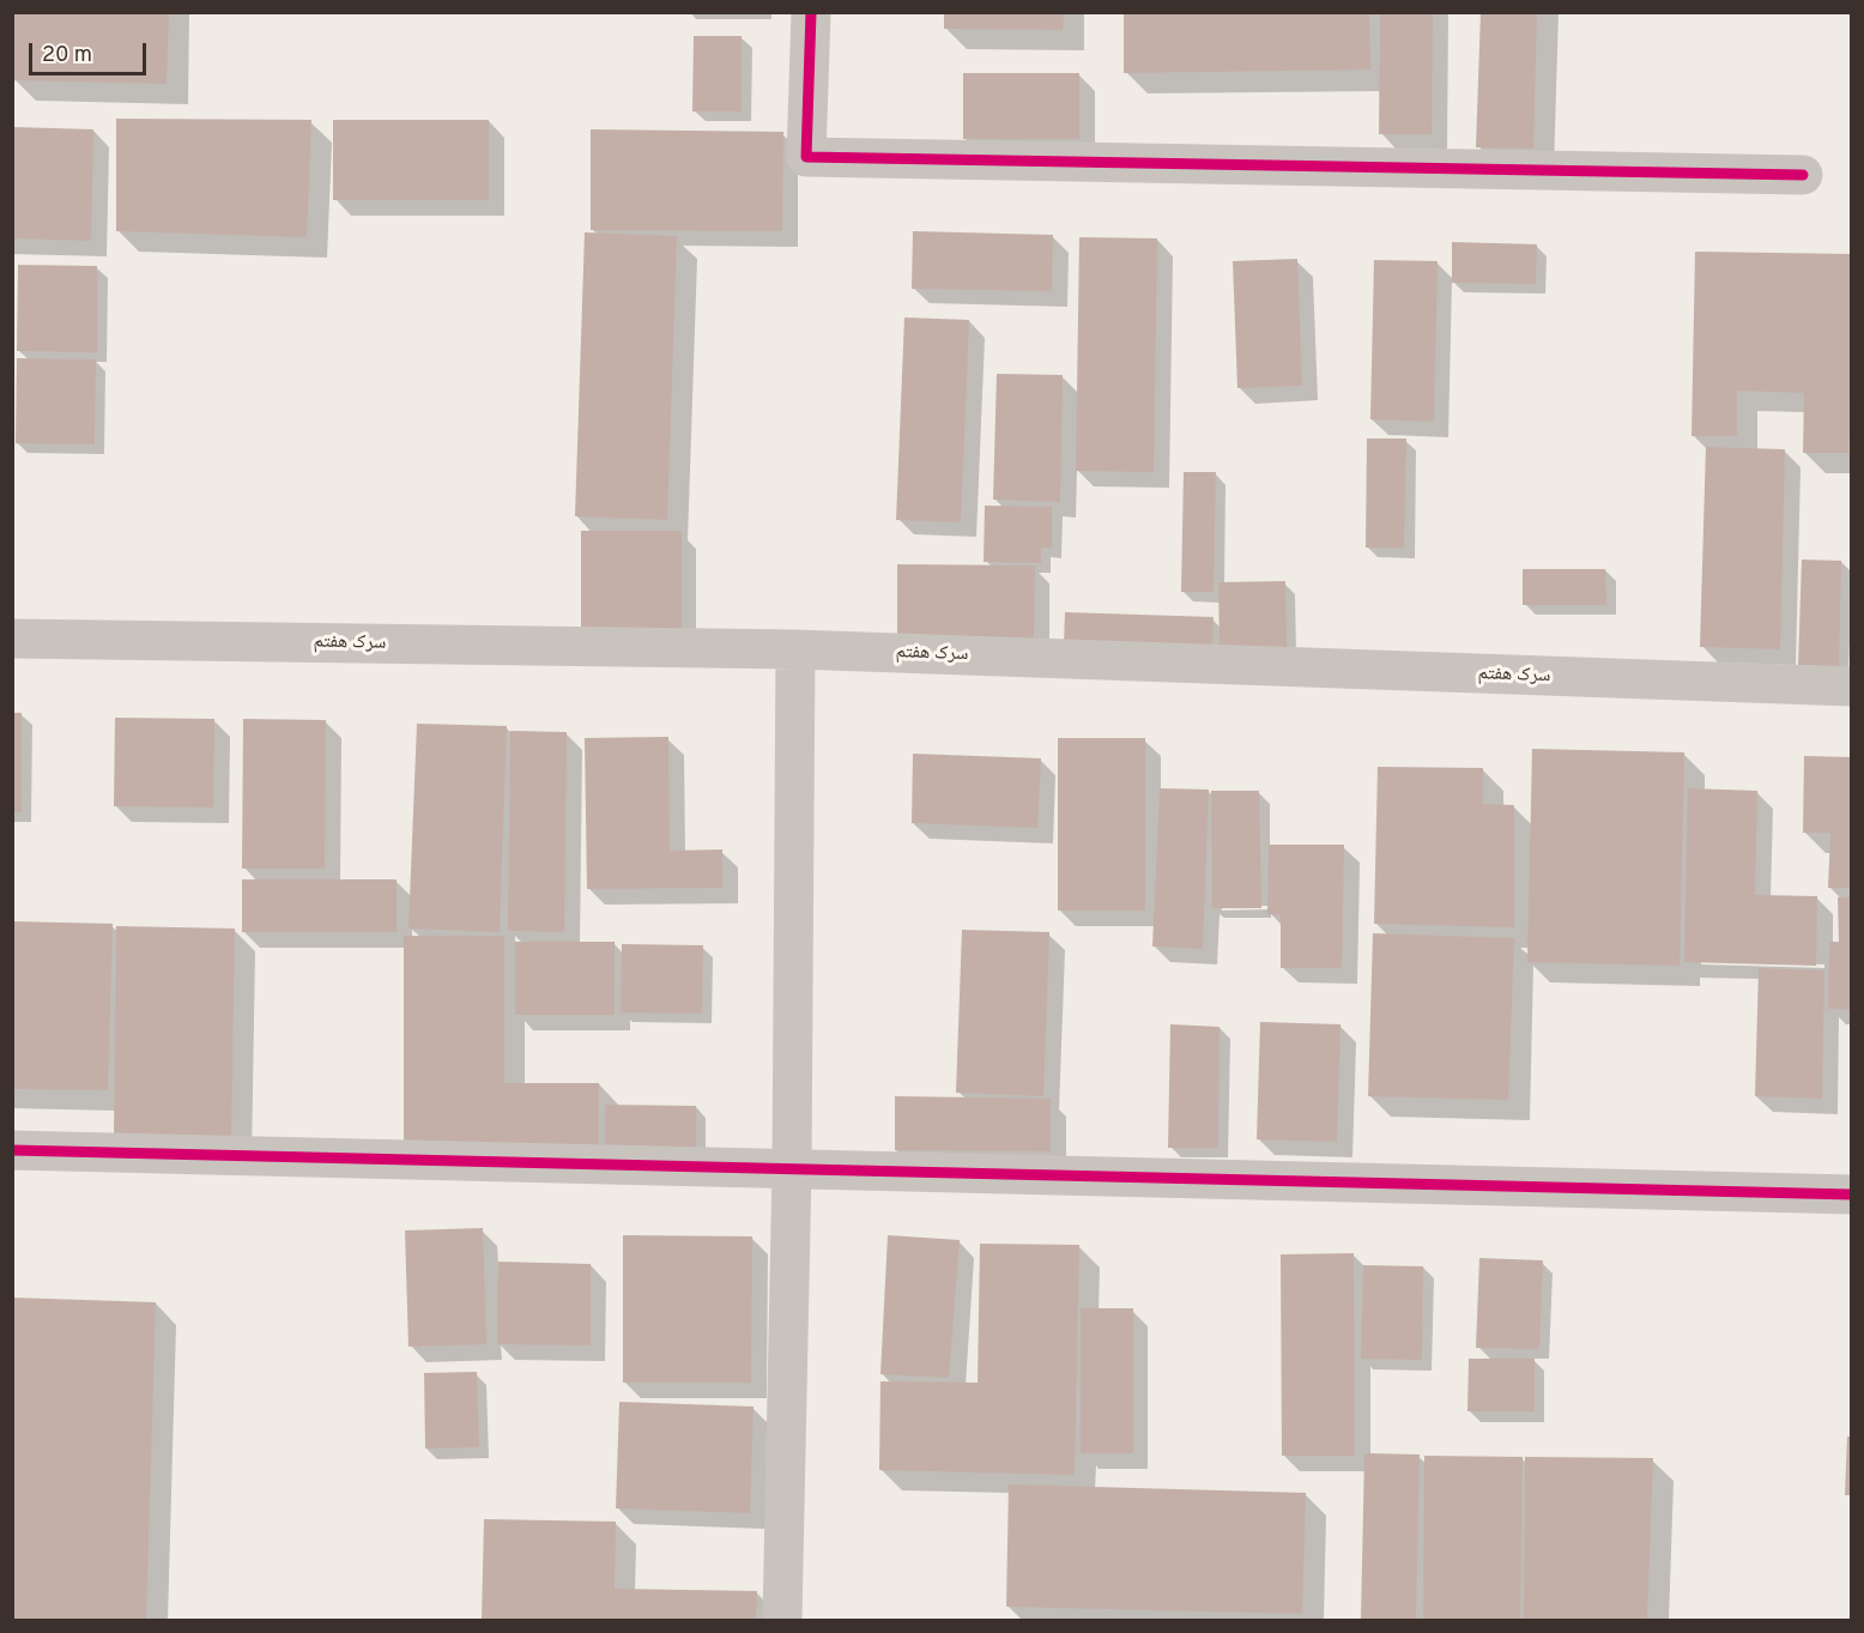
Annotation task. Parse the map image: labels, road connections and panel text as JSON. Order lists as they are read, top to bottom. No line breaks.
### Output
{"streets":{"street":["سرک هفتم"]},"scale_bar":"20 m"}
